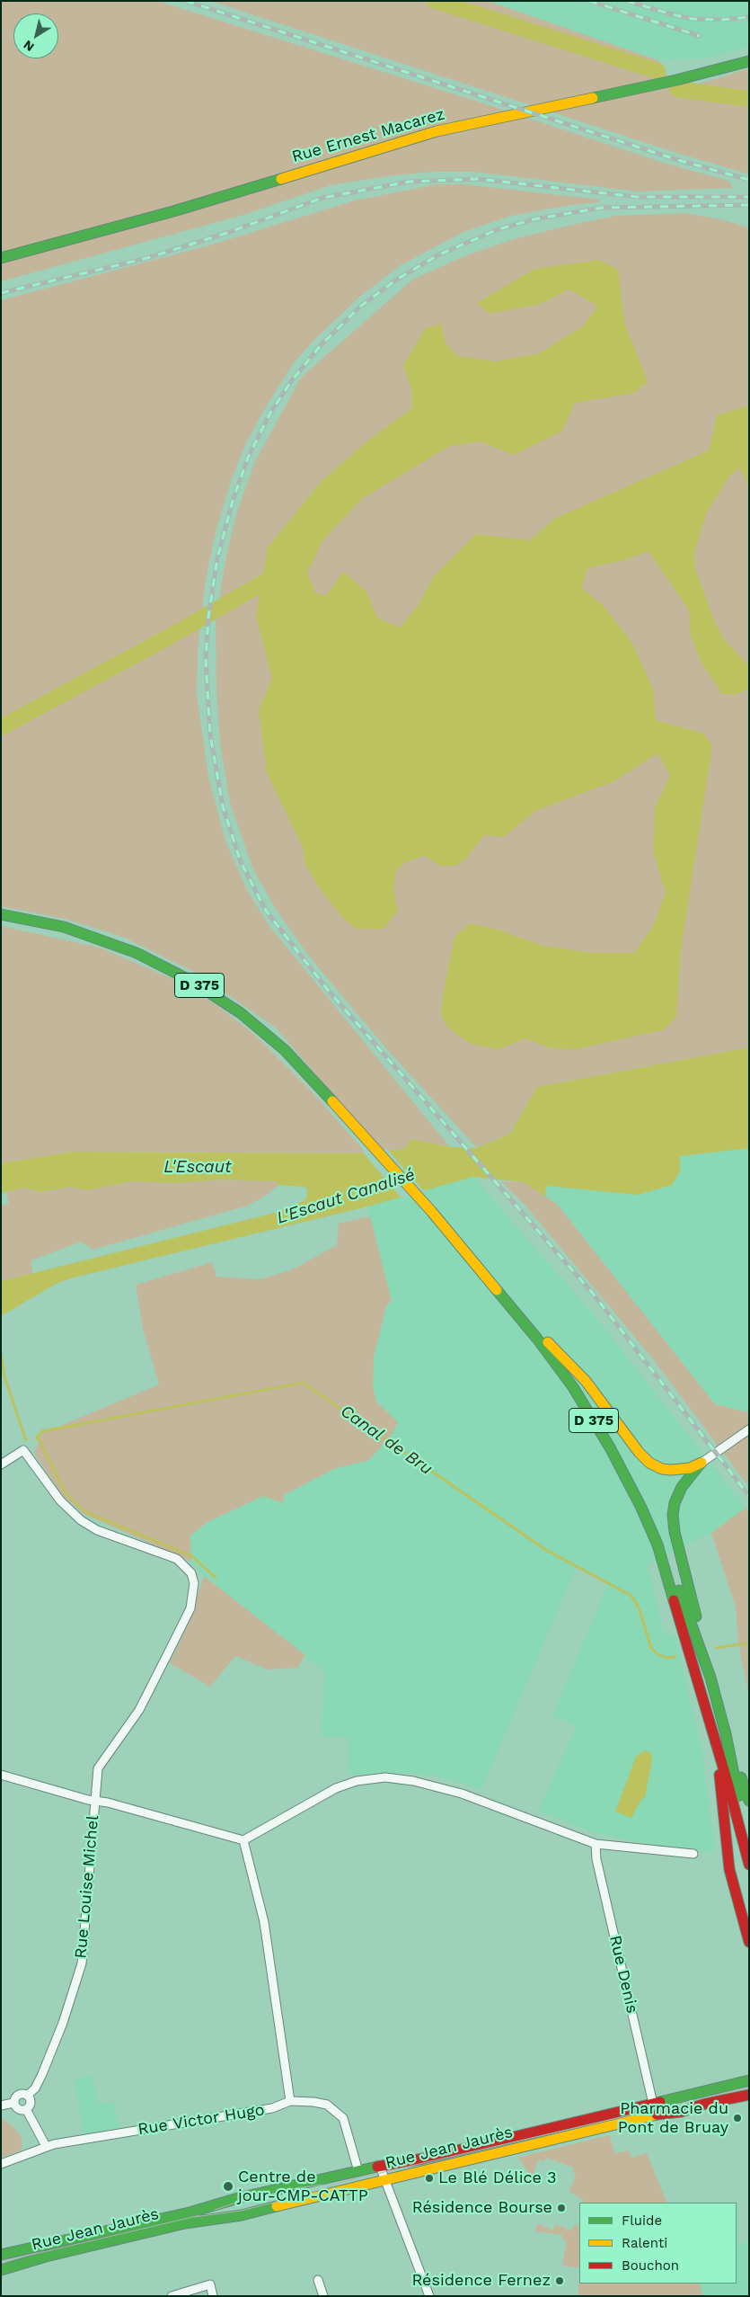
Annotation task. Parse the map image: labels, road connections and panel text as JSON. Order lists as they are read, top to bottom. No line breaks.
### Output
{"streets":{"main road":["Rue Ernest Macarez","D 375","Rue Jean Jaurès"],"street":["Rue Louise Michel","Rue Denis","Rue Victor Hugo"]},"crossings":[["Rue Denis","Rue Jean Jaurès"],["Rue Victor Hugo","Rue Jean Jaurès"]],"water":["L'Escaut","L'Escaut Canalisé","Canal de Bru"],"places":["Pharmacie du Pont de Bruay","Le Blé Délice 3","Centre de jour-CMP-CATTP","Résidence Bourse","Résidence Fernez"],"legend":["Fluide","Ralenti","Bouchon"],"north":"bottom left"}
